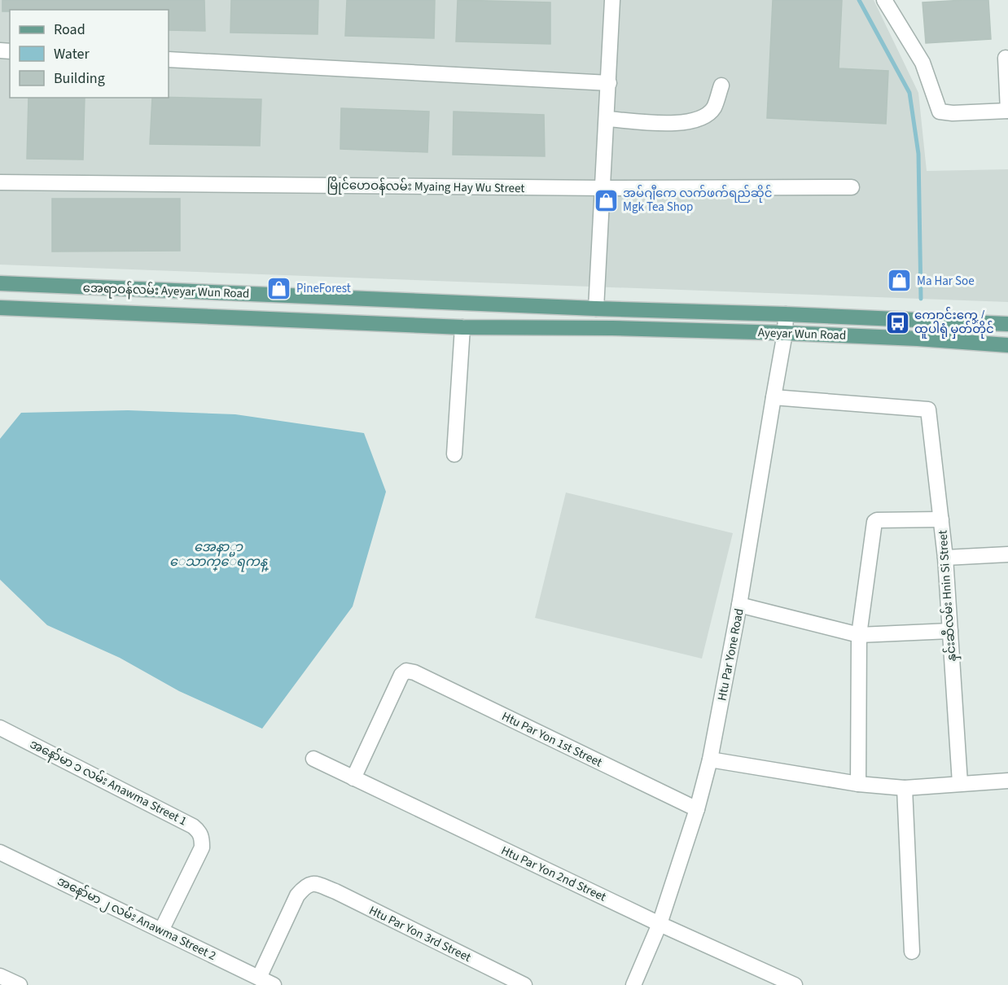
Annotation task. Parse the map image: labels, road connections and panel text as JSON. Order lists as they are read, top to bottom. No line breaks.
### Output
{"streets":{"main road":["အေရာဝန်လမ်း Ayeyar Wun Road","Ayeyar Wun Road"],"street":["မြိုင်ဟေဝန်လမ်း Myaing Hay Wu Street","နှင်းဆီလမ်း Hnin Si Street","Htu Par Yone Road","Htu Par Yon 1st Street","အနော်မာ ၁ လမ်း Anawma Street 1","Htu Par Yon 2nd Street","အနော်မာ ၂ လမ်း Anawma Street 2","Htu Par Yon 3rd Street"]},"crossings":[["အေရာဝန်လမ်း Ayeyar Wun Road","Ayeyar Wun Road"],["Ayeyar Wun Road","Htu Par Yone Road"],["နှင်းဆီလမ်း Hnin Si Street","Htu Par Yone Road"],["Htu Par Yone Road","Htu Par Yon 1st Street"],["Htu Par Yone Road","Htu Par Yon 2nd Street"],["Htu Par Yon 1st Street","Htu Par Yon 2nd Street"],["အနော်မာ ၁ လမ်း Anawma Street 1","အနော်မာ ၂ လမ်း Anawma Street 2"],["အနော်မာ ၂ လမ်း Anawma Street 2","Htu Par Yon 3rd Street"]],"water":["အေနာ္မာ ေသာက္ေရကန္"],"places":{"shop":["အမ်ဂျီကေ လက်ဖက်ရည်ဆိုင် Mgk Tea Shop","Ma Har Soe","PineForest"],"bus stop":["ကျောင်းကွေ့ / ထူပါရုံ မှတ်တိုင်"]},"legend":["Road","Water","Building"]}
